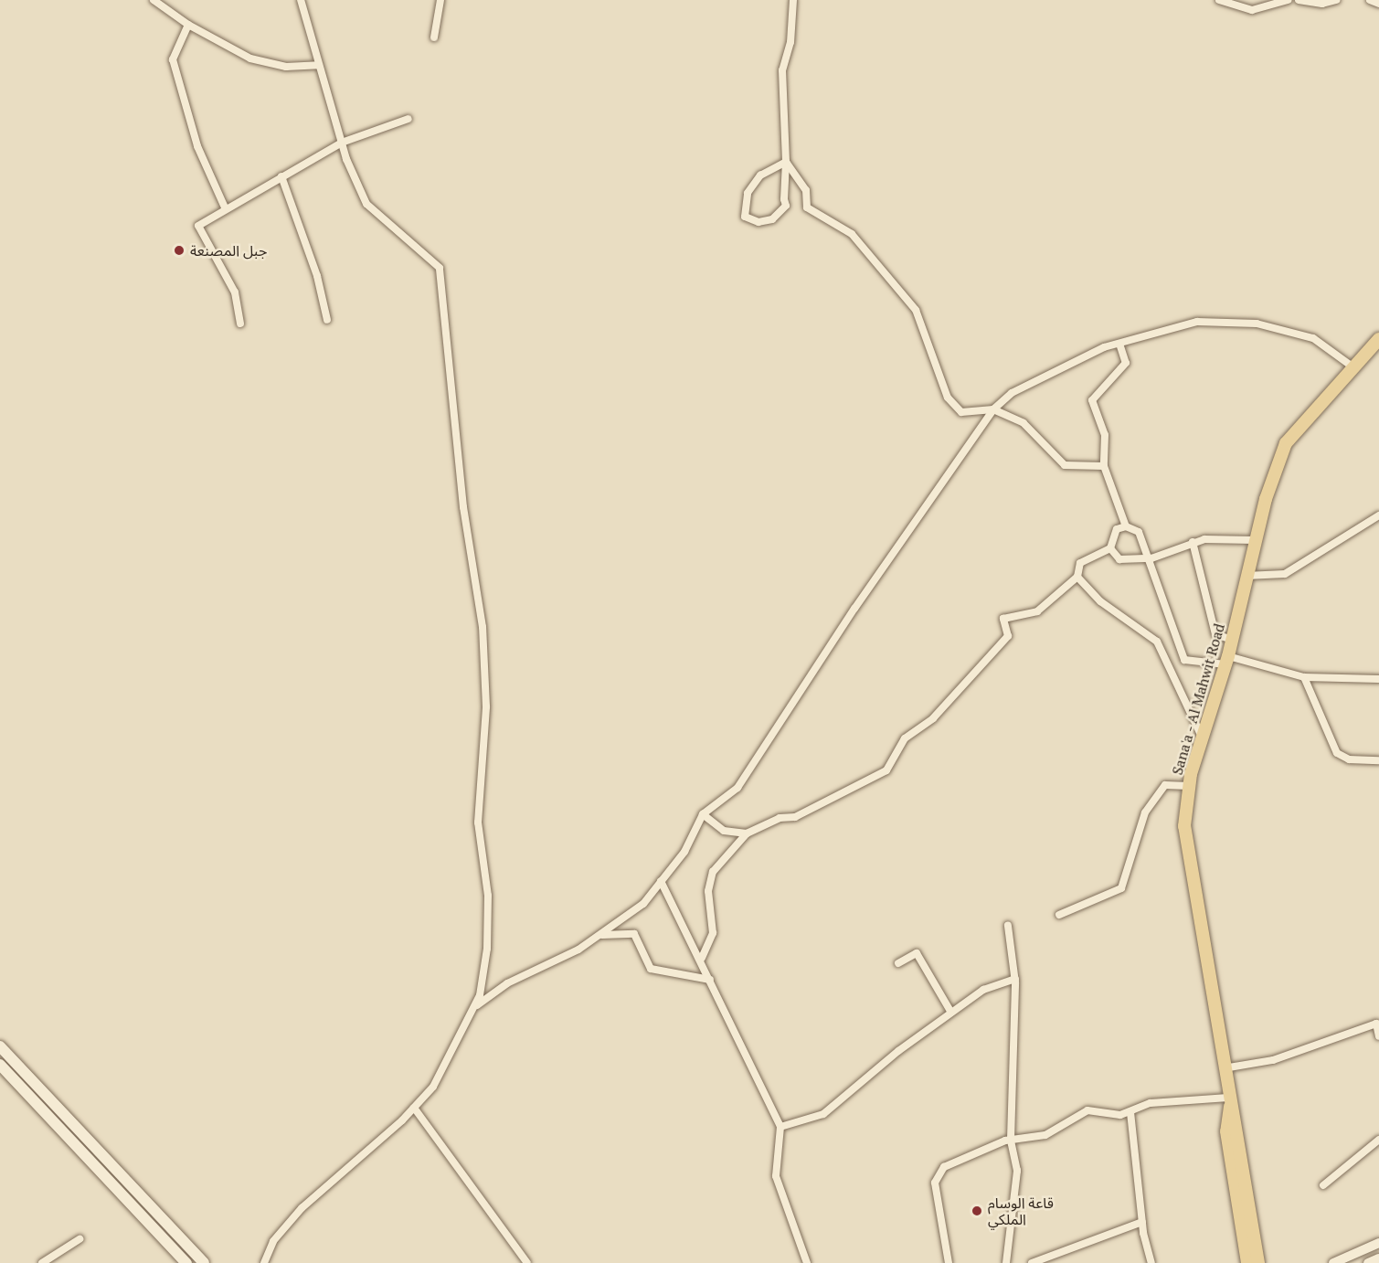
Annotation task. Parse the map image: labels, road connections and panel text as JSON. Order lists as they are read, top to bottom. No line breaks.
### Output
{"streets":{"main road":["Sana'a - Al Mahwit Road"]},"places":["جبل المصنعة","قاعة الوسام الملكي"]}
